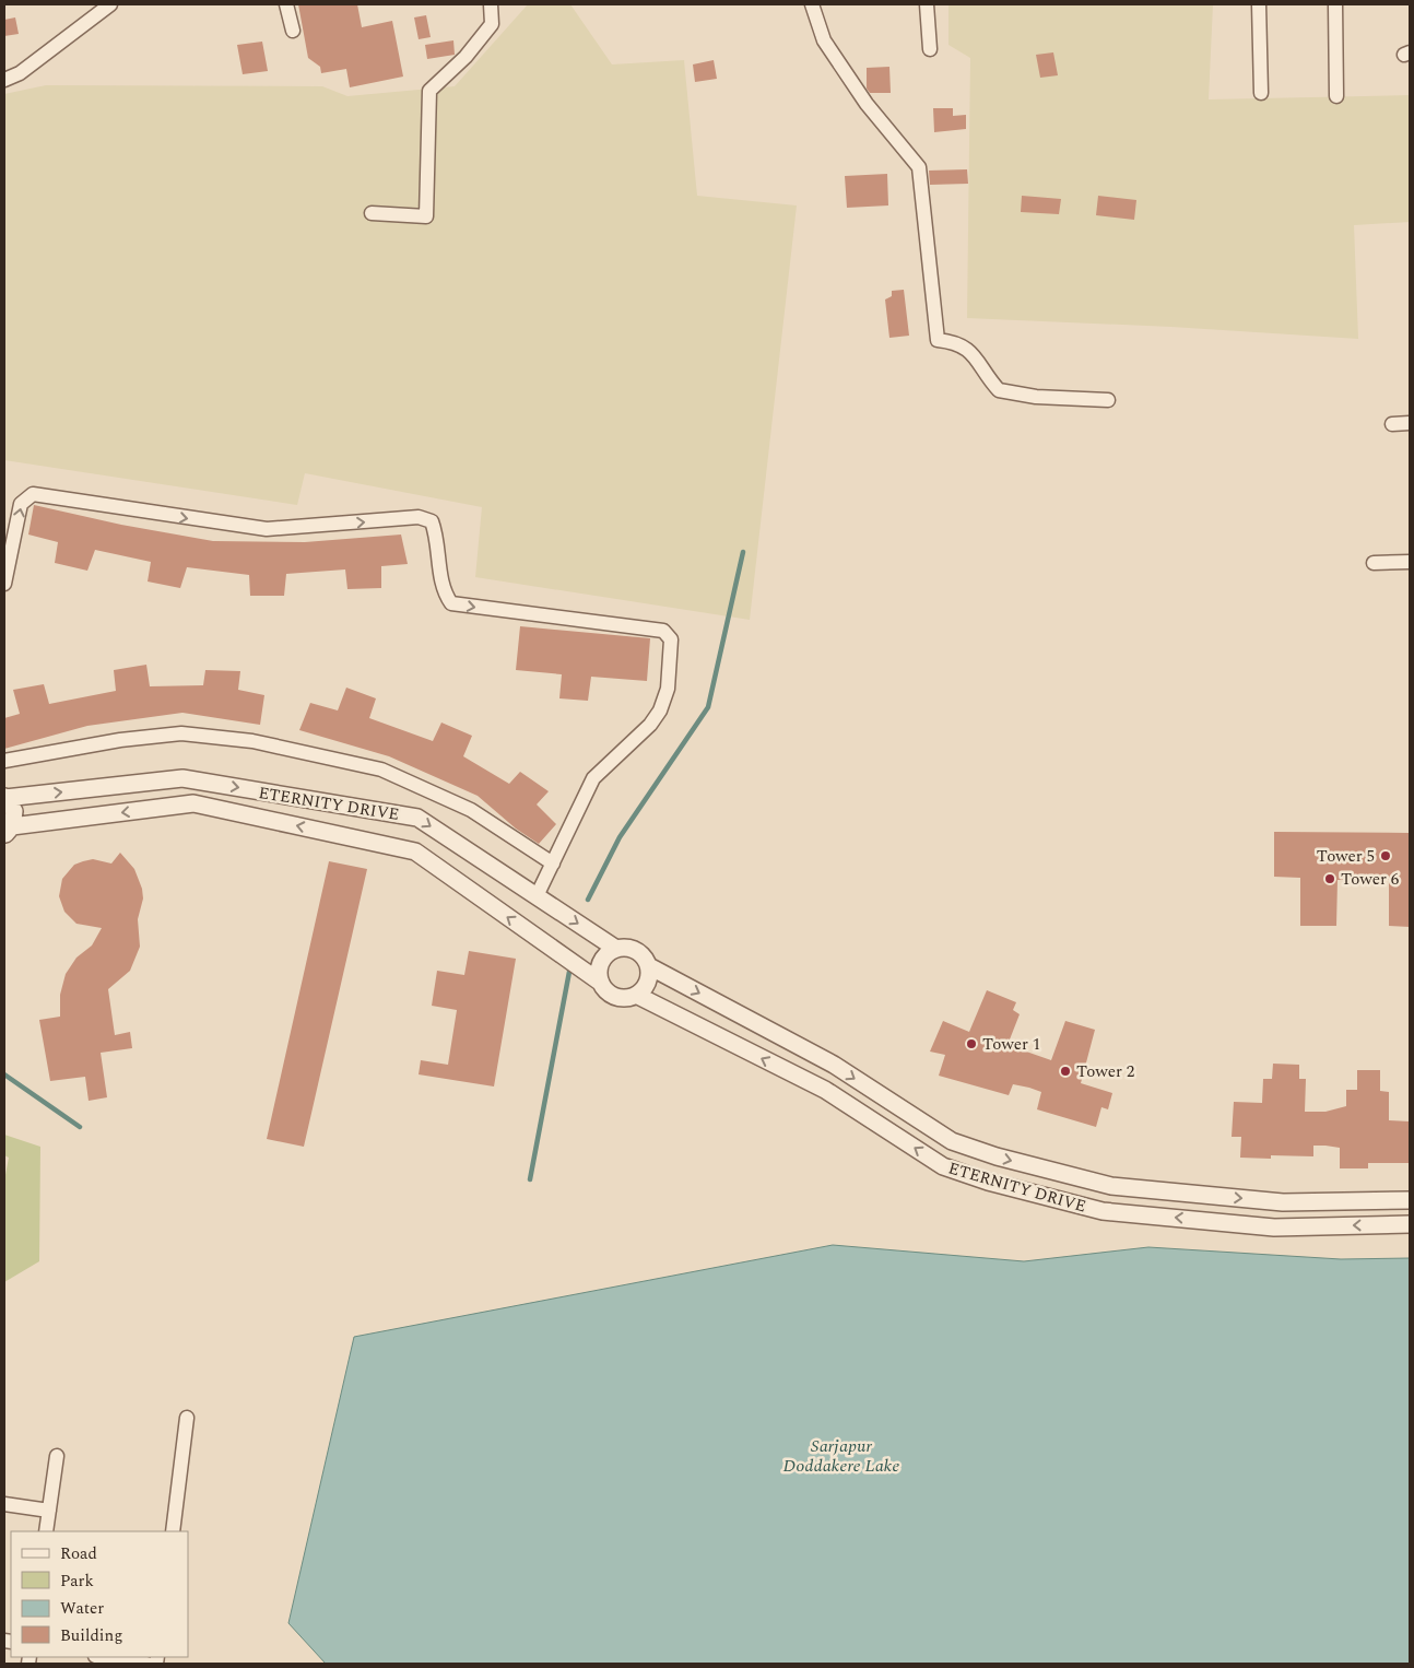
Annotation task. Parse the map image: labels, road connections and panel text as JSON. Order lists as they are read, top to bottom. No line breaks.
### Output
{"streets":{"street":["ETERNITY DRIVE"]},"water":["Sarjapur Doddakere Lake"],"places":["Tower 5","Tower 6","Tower 1","Tower 2"],"legend":["Road","Park","Water","Building"]}
